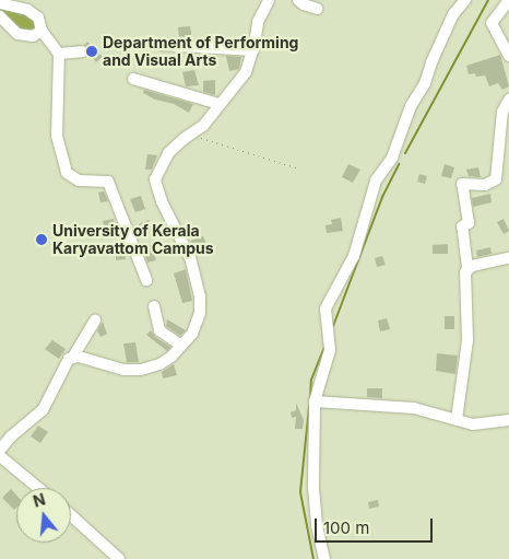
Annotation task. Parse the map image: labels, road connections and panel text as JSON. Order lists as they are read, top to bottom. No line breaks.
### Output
{"places":["Department of Performing and Visual Arts","University of Kerala Karyavattom Campus"],"scale_bar":"100 m","north":"top"}
